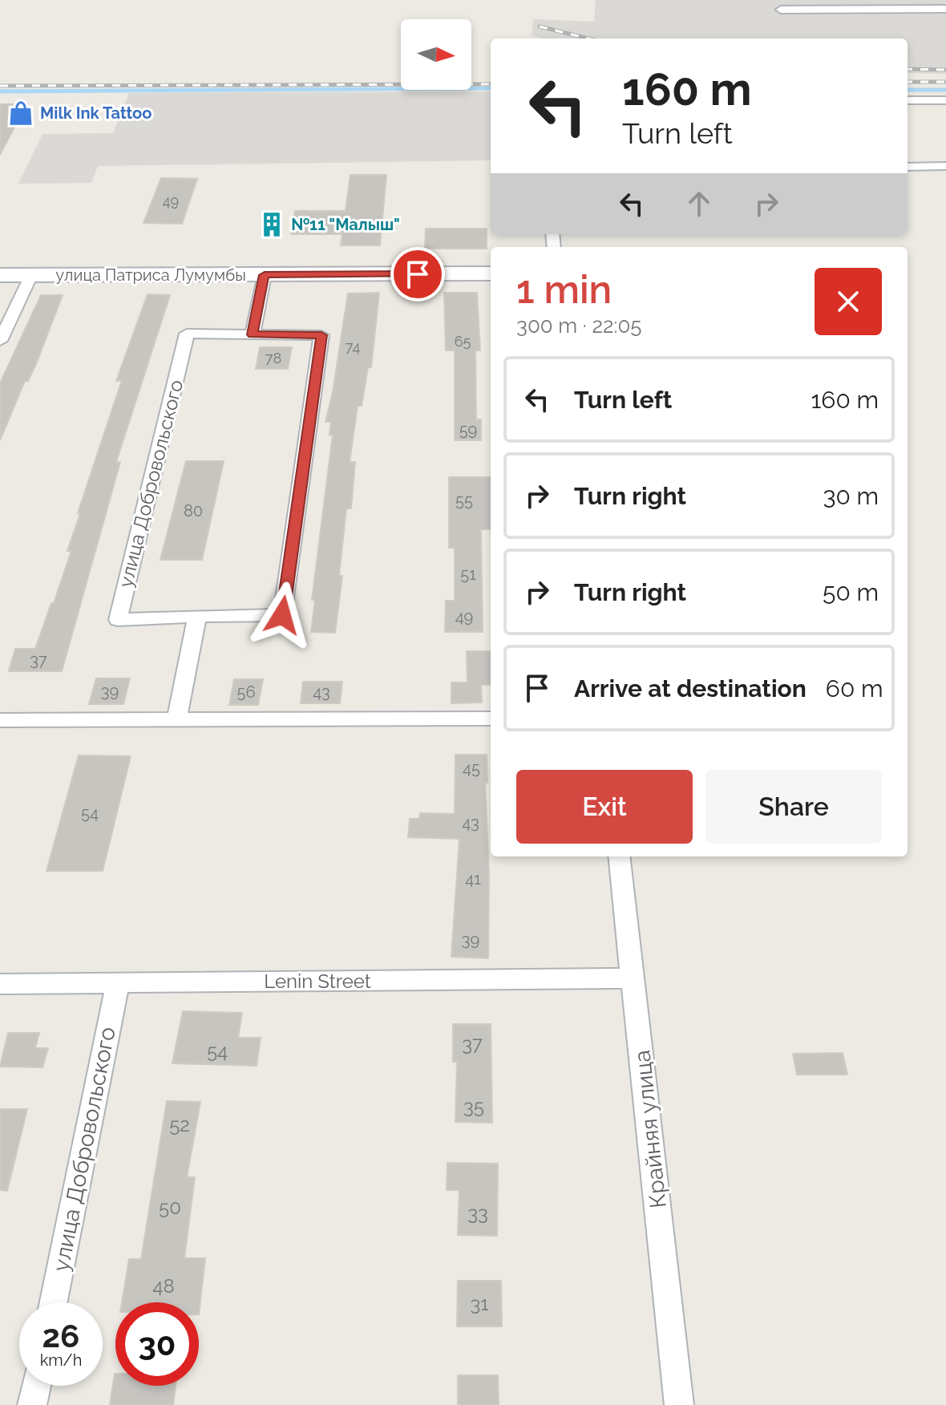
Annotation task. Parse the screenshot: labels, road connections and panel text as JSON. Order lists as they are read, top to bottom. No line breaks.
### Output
{"streets":{"street":["улица Патриса Лумумбы","улица Добровольского","Lenin Street","Крайняя улица"]},"crossings":[["улица Добровольского","Lenin Street"],["Lenin Street","Крайняя улица"]],"places":{"shop":["Milk Ink Tattoo"],"building":["№11 \"Малыш\""]},"house_numbers":["49","65","74","78","59","55","80","51","49","37","39","56","43","45","54","43","41","39","37","54","35","52","50","33","48","31"],"north":"right","page":{"turn":["160 m","Turn left"],"heading":["1 min","300 m · 22:05"],"list":[{"name":"Turn left","value":"160 m"},{"name":"Turn right","value":"30 m"},{"name":"Turn right","value":"50 m"},{"name":"Arrive at destination","value":"60 m"}],"buttons":["Exit","Share"],"speed":"26 km/h","limit":"30"}}
